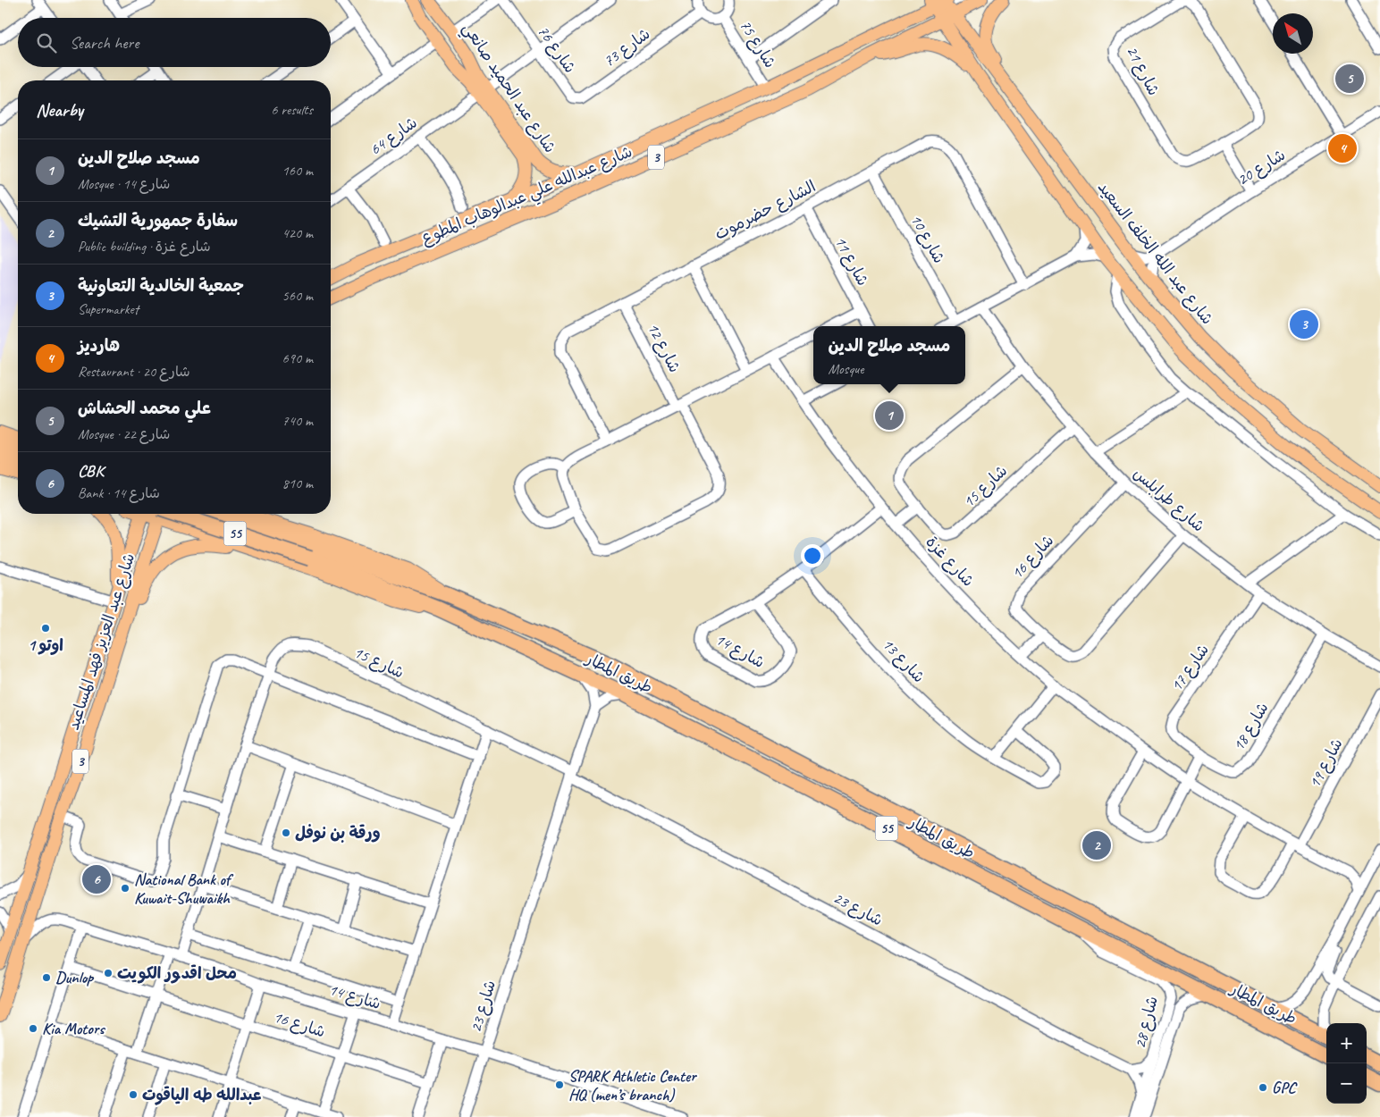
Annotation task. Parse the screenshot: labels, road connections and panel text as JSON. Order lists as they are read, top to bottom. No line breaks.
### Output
{"streets":{"highway":["55","طريق المطار"],"main road":["شارع عبد الحميد صانعي","3","شارع عبدالله علي عبدالوهاب المطوع","شارع عبد الله الخلف السعيد","شارع عبد العزيز فهد المساعيد"],"street":["شارع 75","شارع 73","شارع 76","شارع 21","شارع 64","شارع 20","الشارع حضرموت","شارع 10","شارع 11","شارع 12","شارع 15","شارع طرابلس","شارع 16","شارع غزة","شارع 14","شارع 13","شارع 17","شارع 18","شارع 19","شارع 23","شارع 28"]},"crossings":[["شارع 75","شارع عبدالله علي عبدالوهاب المطوع"],["شارع 73","شارع 76"],["شارع 76","شارع 64"],["شارع عبد الحميد صانعي","شارع 64"],["شارع عبد الحميد صانعي","شارع عبدالله علي عبدالوهاب المطوع"],["شارع 20","شارع عبد الله الخلف السعيد"],["شارع عبدالله علي عبدالوهاب المطوع","شارع عبد الله الخلف السعيد"],["الشارع حضرموت","شارع 10"],["الشارع حضرموت","شارع 11"],["الشارع حضرموت","شارع 12"],["شارع 15","شارع طرابلس"],["شارع 15","شارع 14"],["شارع 15","شارع 23"],["شارع طرابلس","شارع 16"],["شارع طرابلس","شارع 17"],["شارع طرابلس","شارع 18"],["شارع 16","شارع 14"],["شارع غزة","شارع 14"],["شارع غزة","شارع 19"],["شارع عبد العزيز فهد المساعيد","شارع 14"],["شارع 14","شارع 13"],["شارع 14","شارع 23"],["شارع 17","شارع 18"],["طريق المطار","شارع 28"]],"places":["اوتو 1","ورقة بن نوفل","National Bank of Kuwait-Shuwaikh","محل اقدور الكويت","Dunlop","Kia Motors","SPARK Athletic Center HQ (men’s branch)","GPC","عبدالله طه الياقوت"],"north":"top left","page":{"search":"Search here","pins":["5","4","3","1","2","6"],"heading":["Nearby","6 results"],"list":[{"mark":"1","name":"مسجد صلاح الدين","note":"Mosque · شارع 14","value":"160 m"},{"mark":"2","name":"سفارة جمهورية التشيك","note":"Public building · شارع غزة","value":"420 m"},{"mark":"3","name":"جمعية الخالدية التعاونية","note":"Supermarket","value":"560 m"},{"mark":"4","name":"هارديز","note":"Restaurant · شارع 20","value":"690 m"},{"mark":"5","name":"علي محمد الحشاش","note":"Mosque · شارع 22","value":"740 m"},{"mark":"6","name":"CBK","note":"Bank · شارع 14","value":"810 m"}],"popup":["مسجد صلاح الدين","Mosque"],"map_buttons":["+","−"]}}
